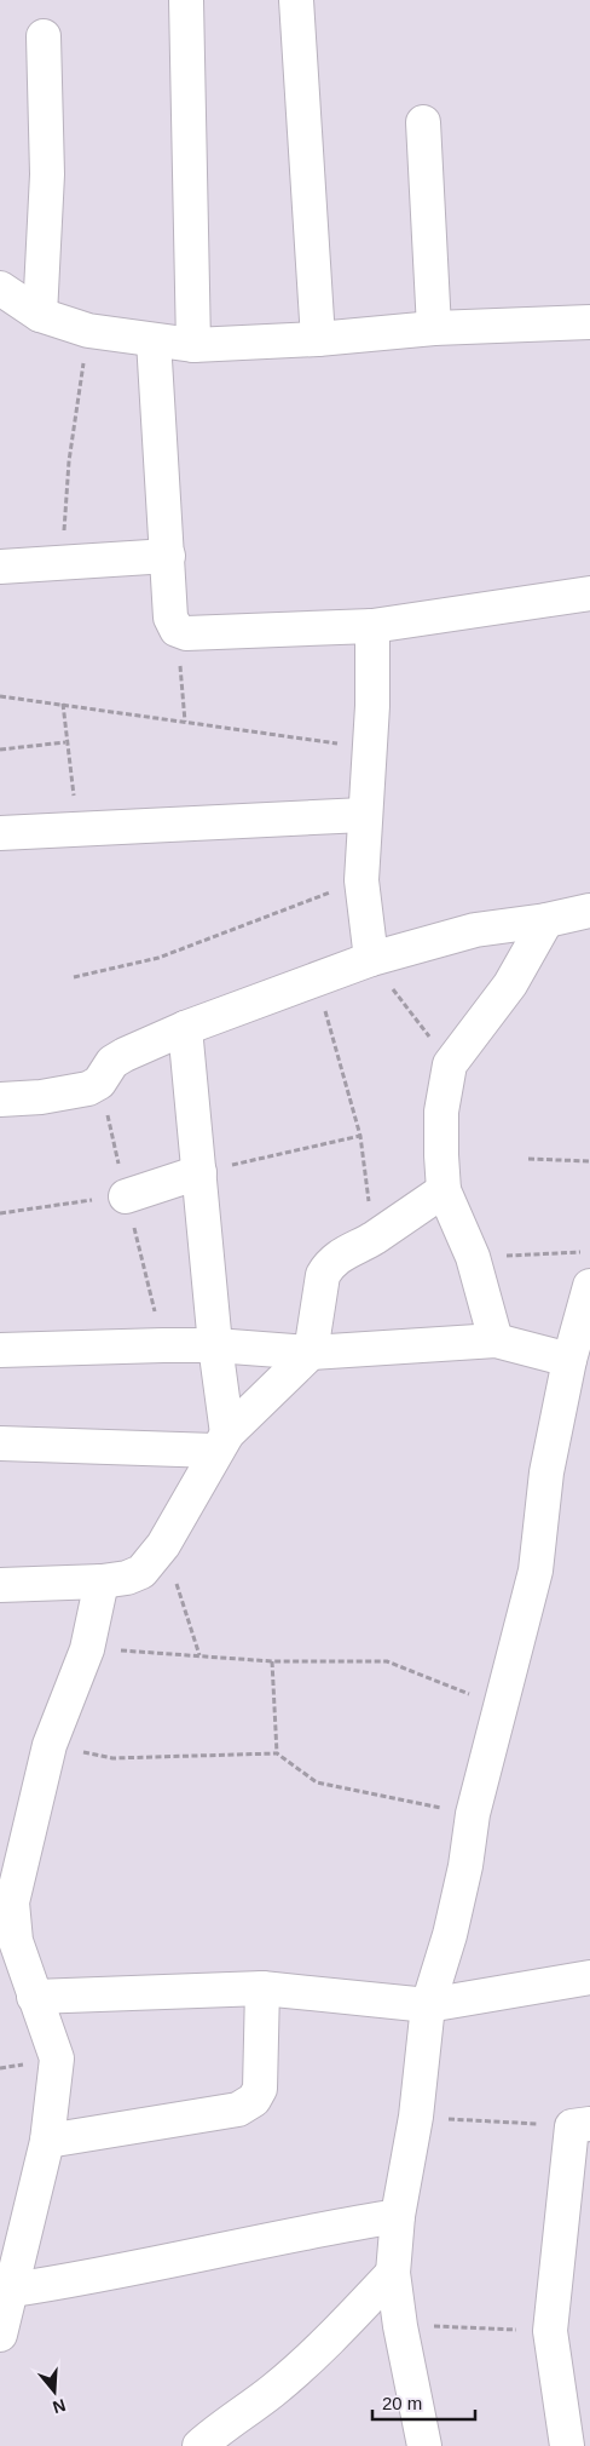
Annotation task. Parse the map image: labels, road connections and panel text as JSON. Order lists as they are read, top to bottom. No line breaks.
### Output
{"scale_bar":"20 m","north":"bottom"}
